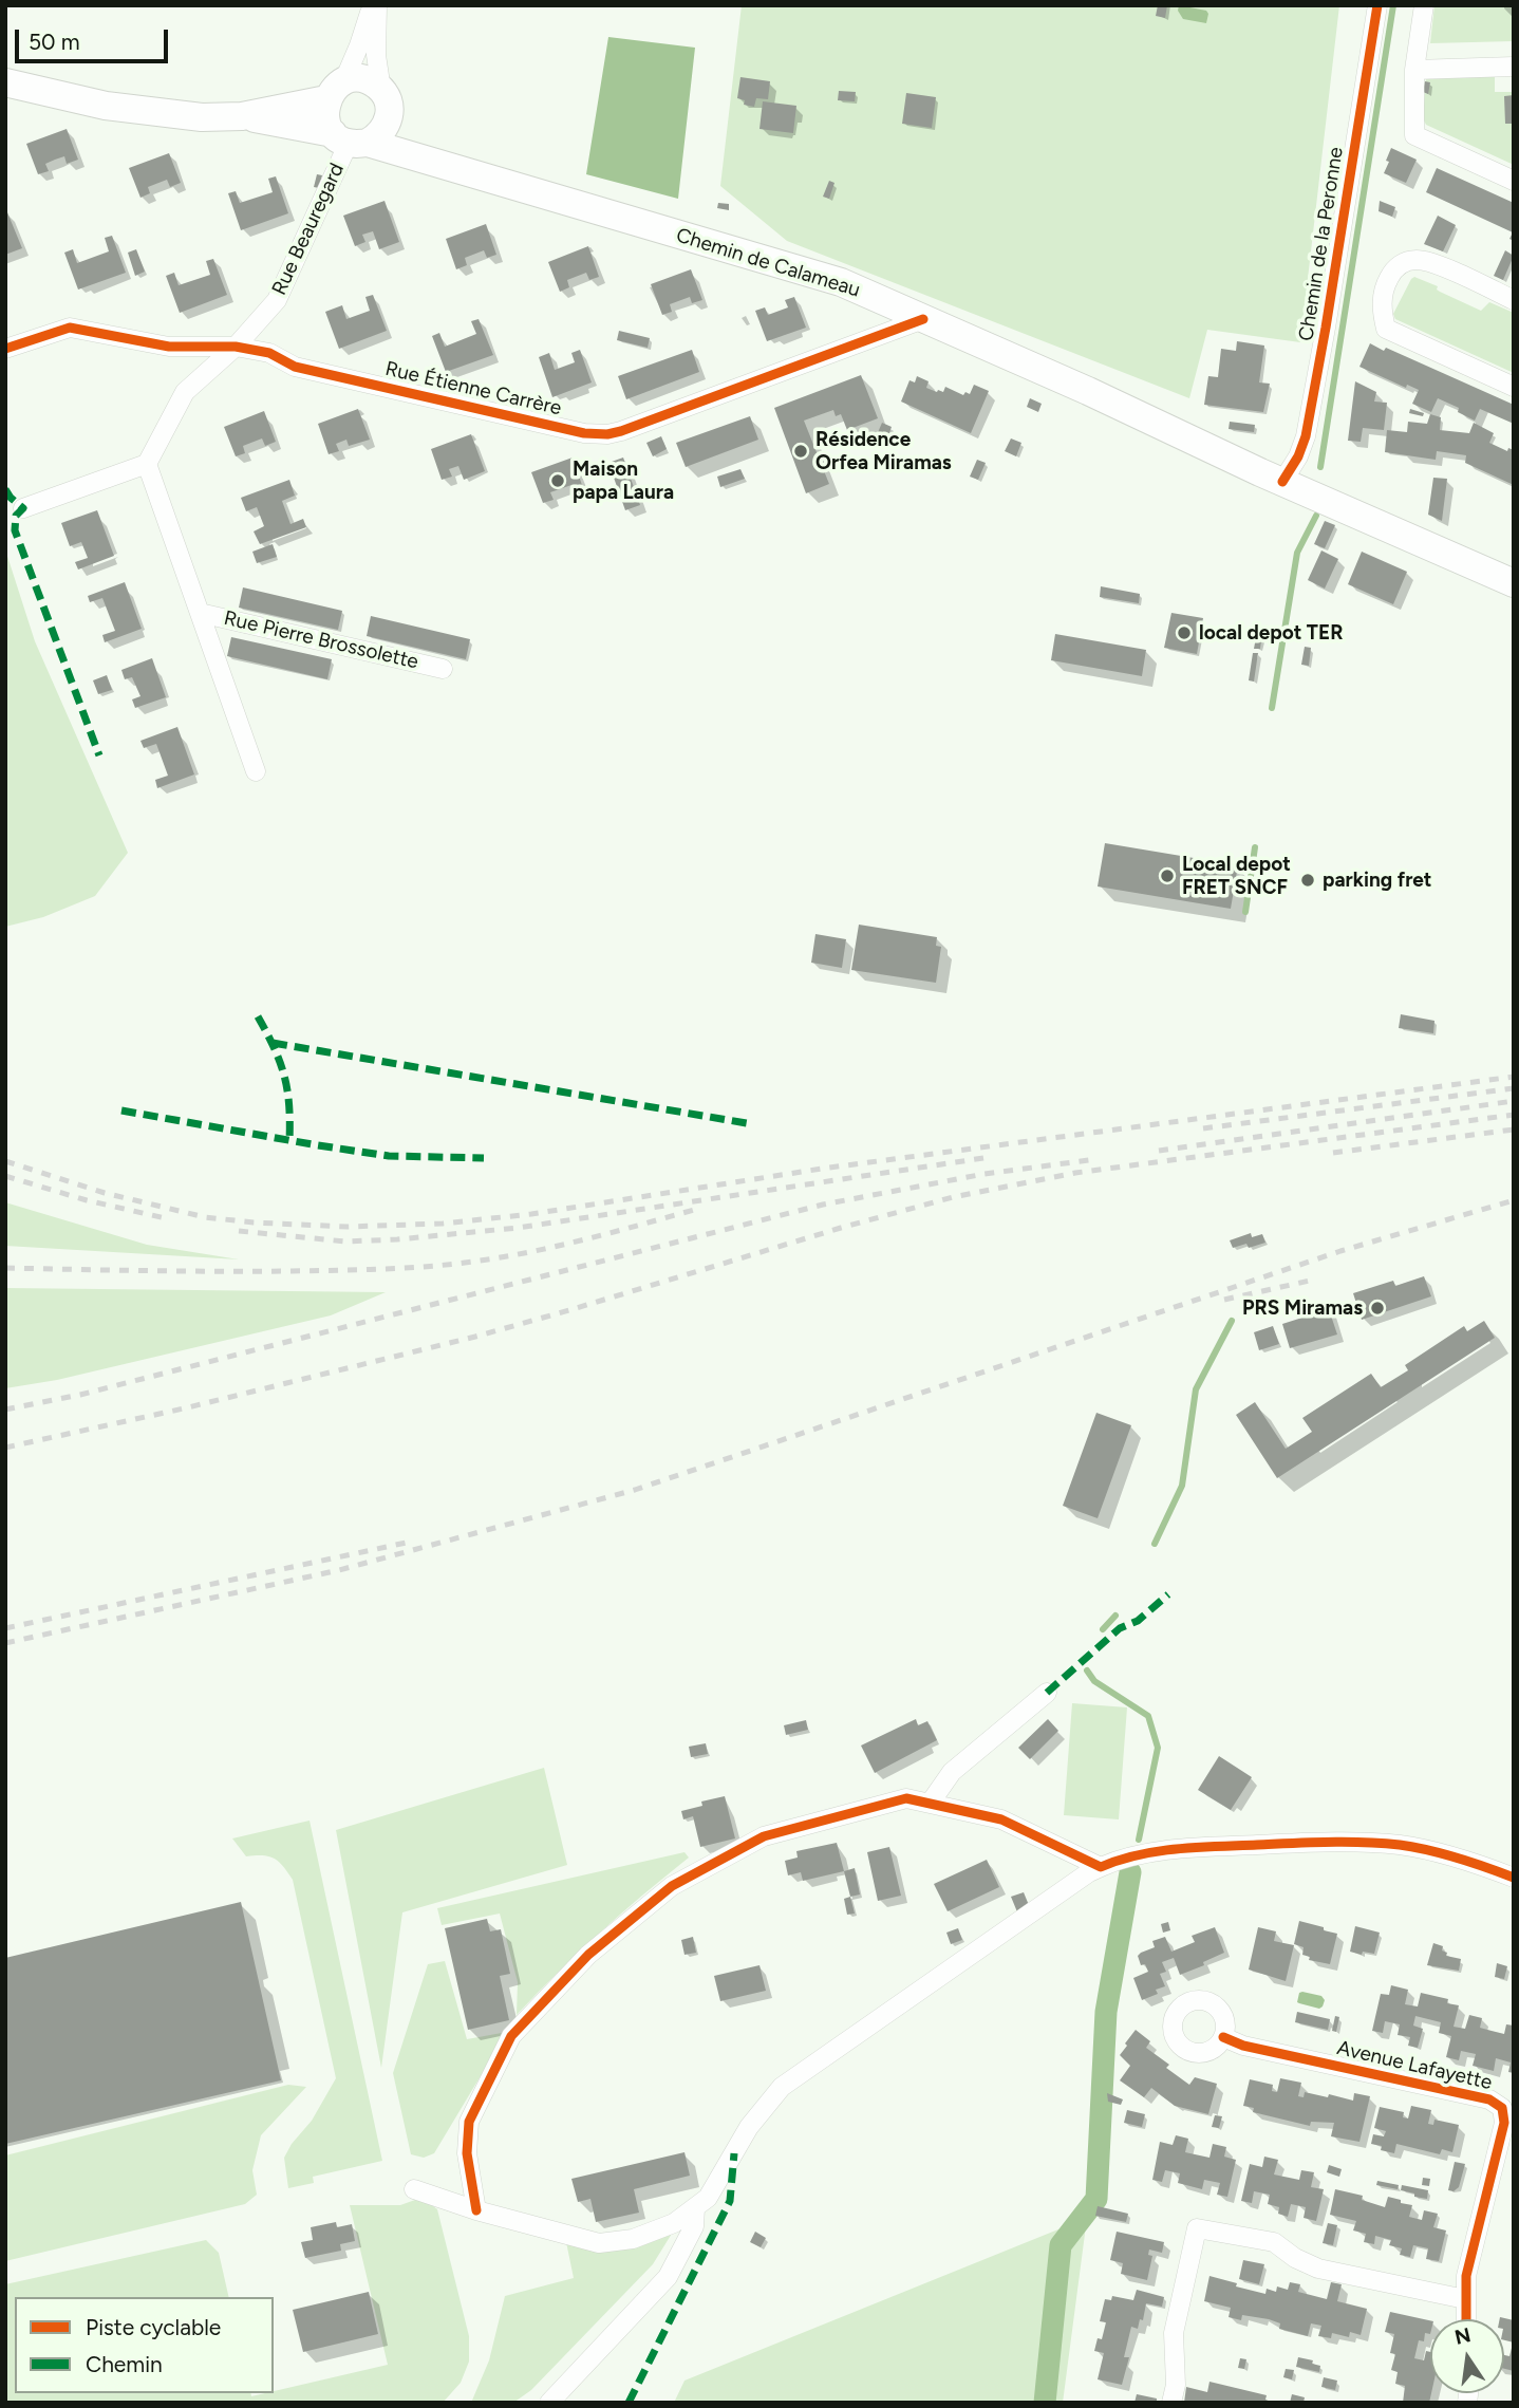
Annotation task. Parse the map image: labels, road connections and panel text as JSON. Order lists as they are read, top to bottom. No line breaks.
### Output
{"streets":{"main road":["Chemin de Calameau"],"street":["Rue Beauregard","Chemin de la Peronne","Rue Étienne Carrère","Rue Pierre Brossolette","Avenue Lafayette"]},"crossings":[["Rue Beauregard","Chemin de Calameau"],["Rue Beauregard","Rue Étienne Carrère"],["Chemin de la Peronne","Chemin de Calameau"],["Chemin de Calameau","Rue Étienne Carrère"]],"places":["Résidence Orfea Miramas","Maison papa Laura","local depot TER","Local depot FRET SNCF","parking fret","PRS Miramas"],"legend":["Piste cyclable","Chemin"],"scale_bar":"50 m","north":"top"}
